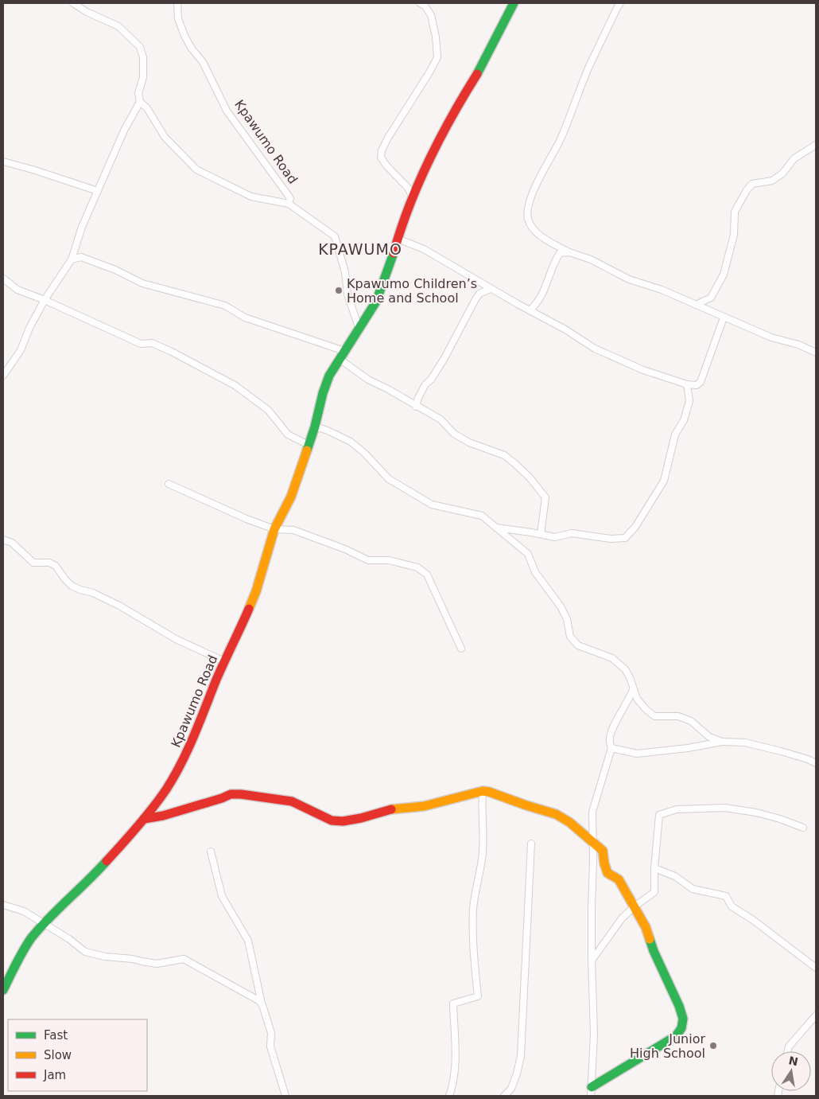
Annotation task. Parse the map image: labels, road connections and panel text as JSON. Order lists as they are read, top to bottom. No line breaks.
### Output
{"streets":{"street":["Kpawumo Road"]},"districts":["KPAWUMO"],"places":["Kpawumo Children’s Home and School","Junior High School"],"legend":["Fast","Slow","Jam"],"north":"top"}
